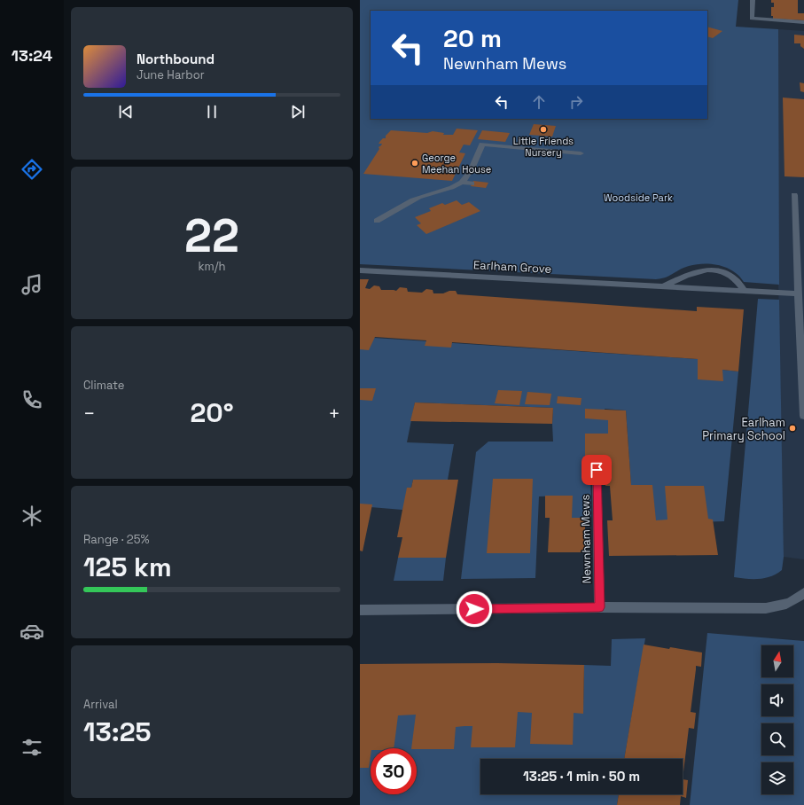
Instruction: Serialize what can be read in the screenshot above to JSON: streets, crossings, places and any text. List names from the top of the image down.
{
  "streets": {
    "street": ["Earlham Grove", "Newnham Mews"]
  },
  "parks": ["Woodside Park"],
  "places": ["Little Friends Nursery", "George Meehan House", "Earlham Primary School"],
  "north": "top",
  "page": {
    "tabs": "13:24",
    "turn": ["20 m", "Newnham Mews"],
    "song": ["Northbound", "June Harbor"],
    "tile": [
      ["22", "km/h"],
      "Climate",
      ["Range · 25%", "125 km"],
      ["Arrival", "13:25"]
    ],
    "heat": ["−", "20°", "+"],
    "limit": "30",
    "trip": "13:25 · 1 min · 50 m"
  }
}
